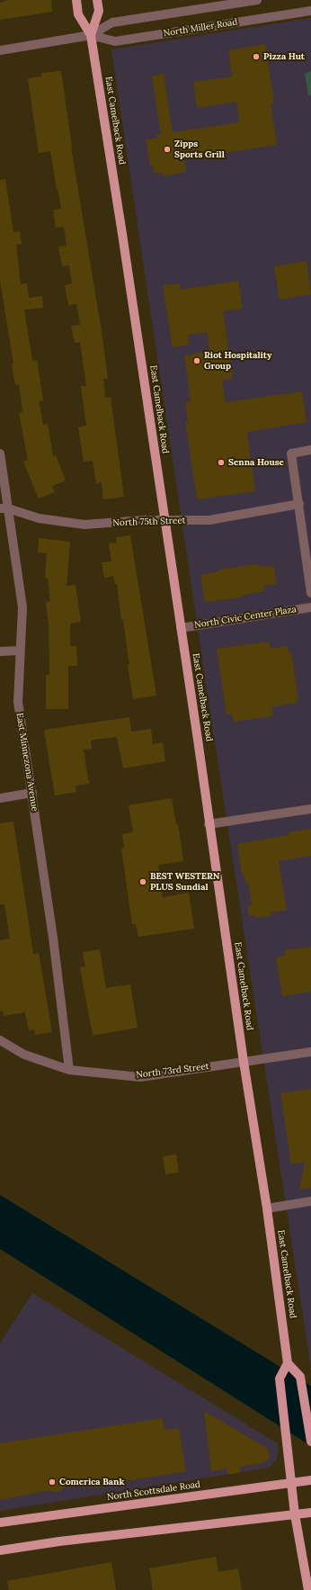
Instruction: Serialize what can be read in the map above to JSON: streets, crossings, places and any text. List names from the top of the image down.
{
  "streets": {
    "main road": ["East Camelback Road", "North Scottsdale Road"],
    "street": [
      "North Miller Road",
      "North 75th Street",
      "North Civic Center Plaza",
      "East Minnezona Avenue",
      "North 73rd Street"
    ]
  },
  "crossings": [
    ["North Miller Road", "East Camelback Road"],
    ["East Camelback Road", "North 75th Street"],
    ["East Camelback Road", "North Civic Center Plaza"],
    ["East Camelback Road", "North 73rd Street"],
    ["North 75th Street", "East Minnezona Avenue"],
    ["East Minnezona Avenue", "North 73rd Street"]
  ],
  "places": [
    "Pizza Hut",
    "Zipps Sports Grill",
    "Riot Hospitality Group",
    "Senna House",
    "BEST WESTERN PLUS Sundial",
    "Comerica Bank"
  ]
}
